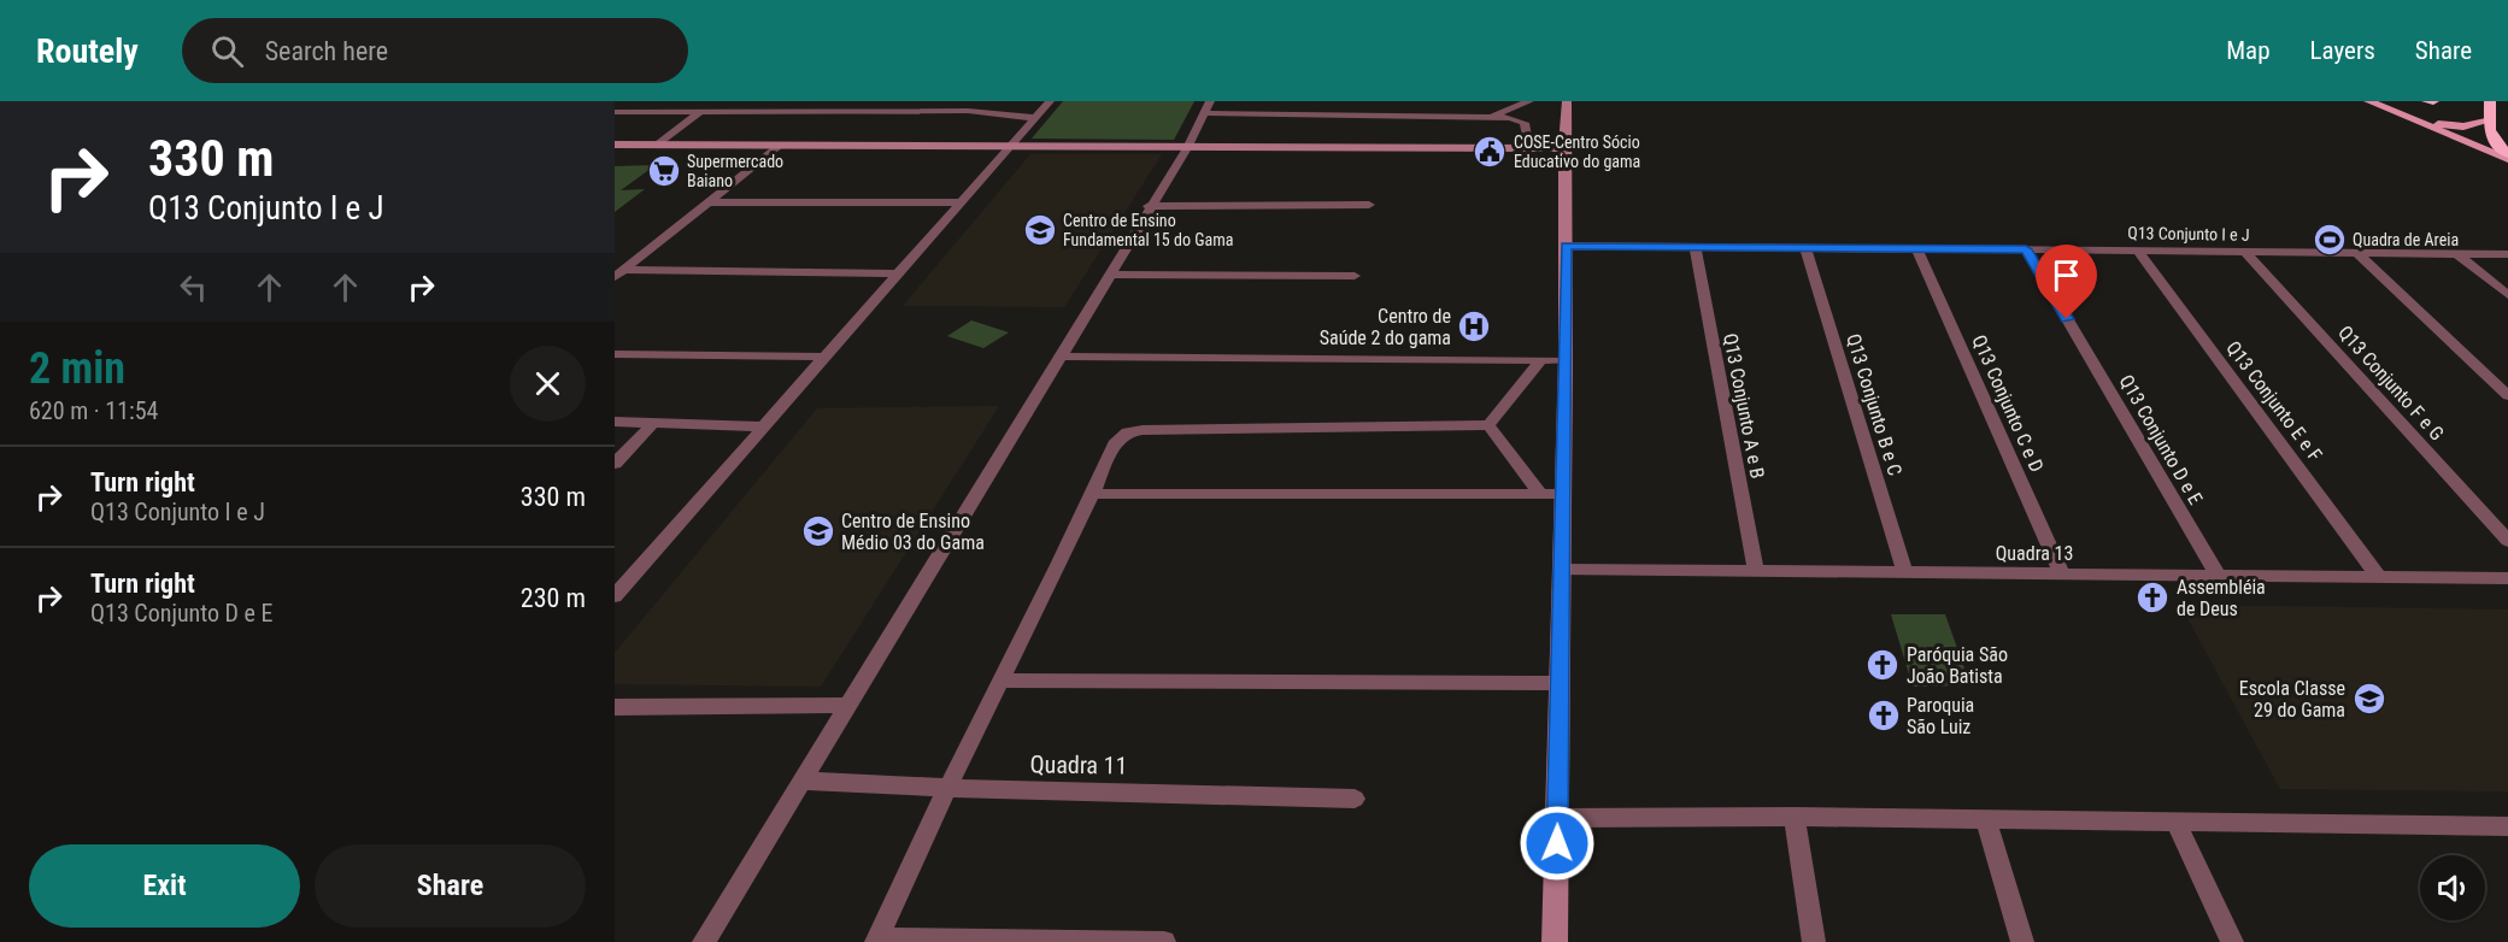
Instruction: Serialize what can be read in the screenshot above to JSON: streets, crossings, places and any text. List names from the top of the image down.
{
  "streets": {
    "street": [
      "Q13 Conjunto I e J",
      "Q13 Conjunto F e G",
      "Q13 Conjunto E e F",
      "Q13 Conjunto C e D",
      "Q13 Conjunto B e C",
      "Q13 Conjunto A e B",
      "Q13 Conjunto D e E",
      "Quadra 13",
      "Quadra 11"
    ]
  },
  "crossings": [
    ["Q13 Conjunto I e J", "Q13 Conjunto F e G"],
    ["Q13 Conjunto I e J", "Q13 Conjunto E e F"],
    ["Q13 Conjunto I e J", "Q13 Conjunto C e D"],
    ["Q13 Conjunto I e J", "Q13 Conjunto B e C"],
    ["Q13 Conjunto I e J", "Q13 Conjunto A e B"],
    ["Q13 Conjunto I e J", "Q13 Conjunto D e E"],
    ["Q13 Conjunto E e F", "Quadra 13"],
    ["Q13 Conjunto C e D", "Quadra 13"],
    ["Q13 Conjunto B e C", "Quadra 13"],
    ["Q13 Conjunto A e B", "Quadra 13"],
    ["Q13 Conjunto D e E", "Quadra 13"]
  ],
  "places": {
    "public building": ["COSE-Centro Sócio Educativo do gama"],
    "supermarket": ["Supermercado Baiano"],
    "school or university": ["Centro de Ensino Fundamental 15 do Gama", "Centro de Ensino Médio 03 do Gama", "Escola Classe 29 do Gama"],
    "sports": ["Quadra de Areia"],
    "hospital": ["Centro de Saúde 2 do gama"],
    "church": ["Assembléia de Deus", "Paróquia São João Batista", "Paroquia São Luiz"]
  },
  "page": {
    "header": "Routely",
    "search": "Search here",
    "nav": ["Map", "Layers", "Share"],
    "turn": ["330 m", "Q13 Conjunto I e J"],
    "heading": ["2 min", "620 m · 11:54"],
    "list": [
      {
        "name": "Turn right",
        "note": "Q13 Conjunto I e J",
        "value": "330 m"
      },
      {
        "name": "Turn right",
        "note": "Q13 Conjunto D e E",
        "value": "230 m"
      }
    ],
    "buttons": ["Exit", "Share"]
  }
}
